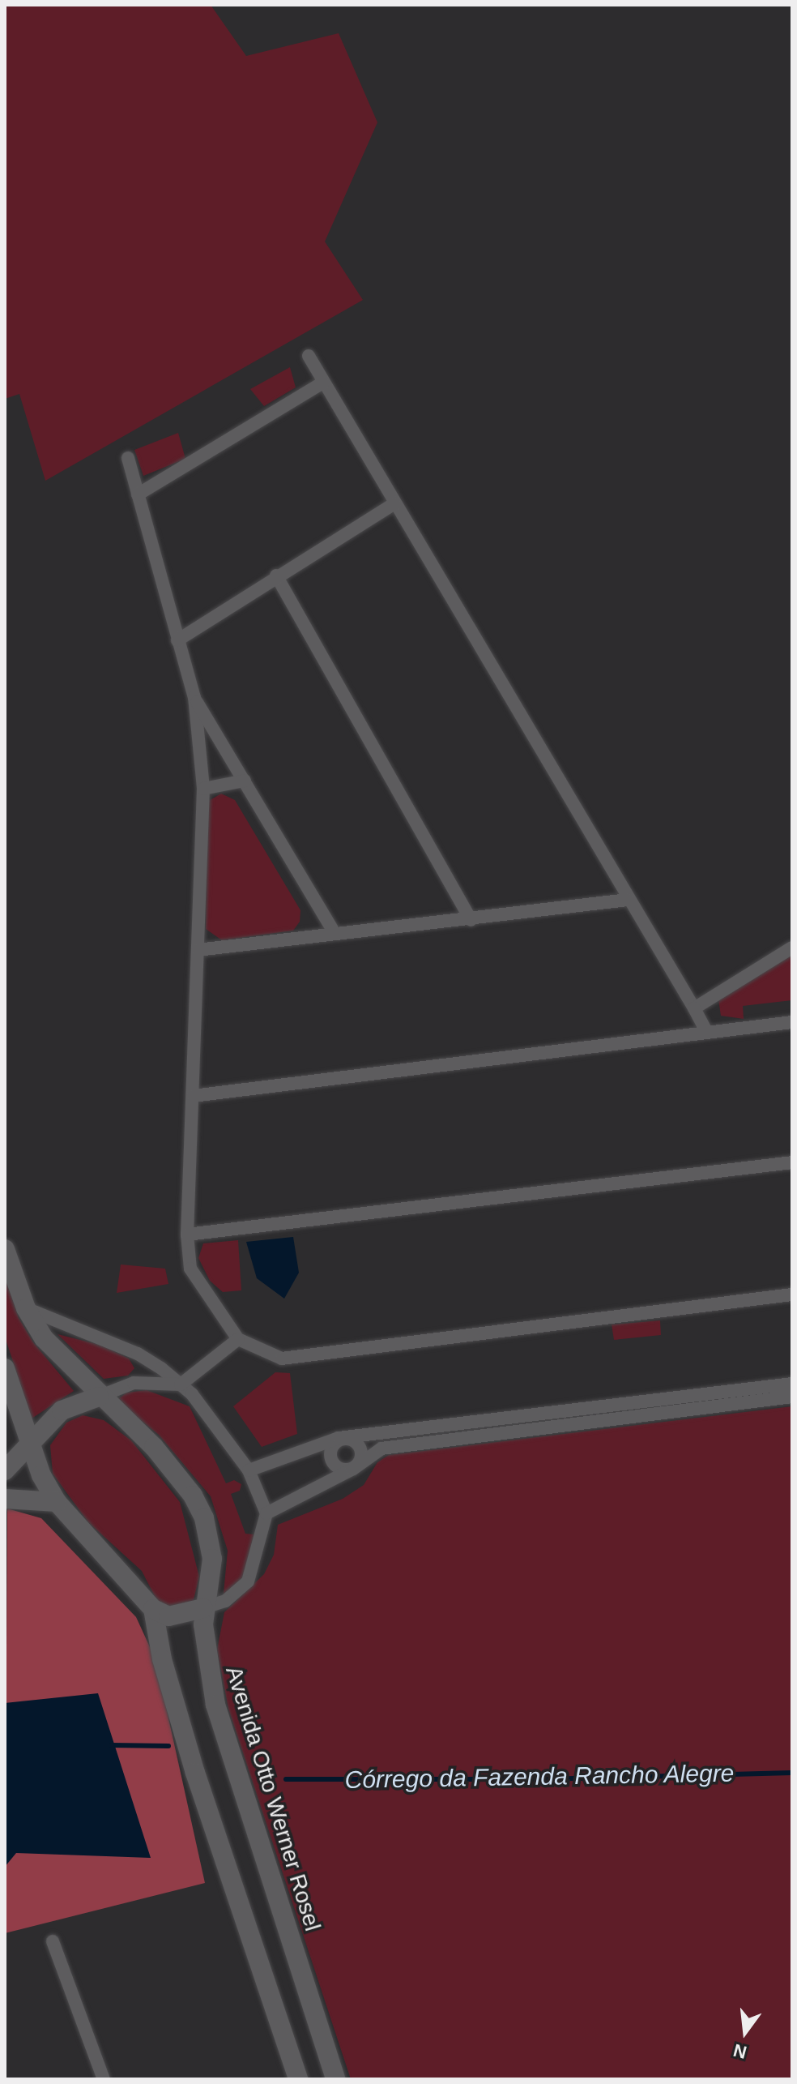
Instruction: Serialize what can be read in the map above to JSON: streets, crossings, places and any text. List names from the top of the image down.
{
  "streets": {
    "street": ["Avenida Otto Werner Rosel"]
  },
  "water": ["Córrego da Fazenda Rancho Alegre"],
  "north": "bottom"
}
